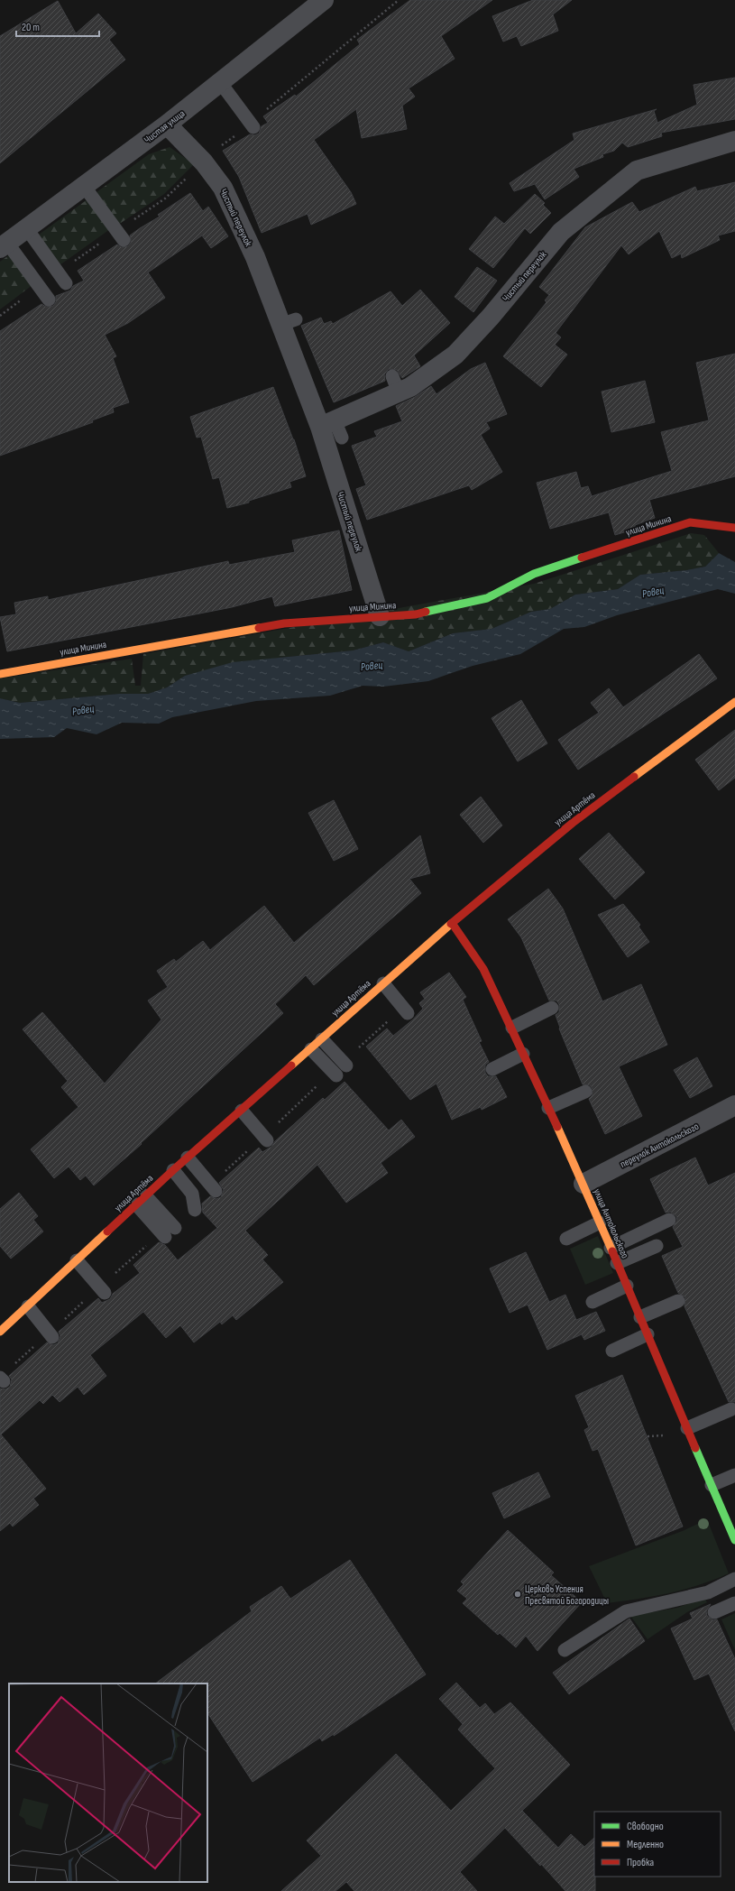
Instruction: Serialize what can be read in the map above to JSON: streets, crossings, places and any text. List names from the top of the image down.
{
  "streets": {
    "street": [
      "Чистая улица",
      "Чистый переулок",
      "улица Минина",
      "улица Артёма",
      "переулок Антокольского",
      "улица Антокольского"
    ]
  },
  "crossings": [
    ["Чистая улица", "Чистый переулок"],
    ["Чистый переулок", "улица Минина"],
    ["улица Артёма", "улица Антокольского"],
    ["переулок Антокольского", "улица Антокольского"]
  ],
  "water": ["Ровец"],
  "places": ["Церковь Успения Пресвятой Богородицы"],
  "legend": ["Свободно", "Медленно", "Пробка"],
  "scale_bar": "20 m"
}
